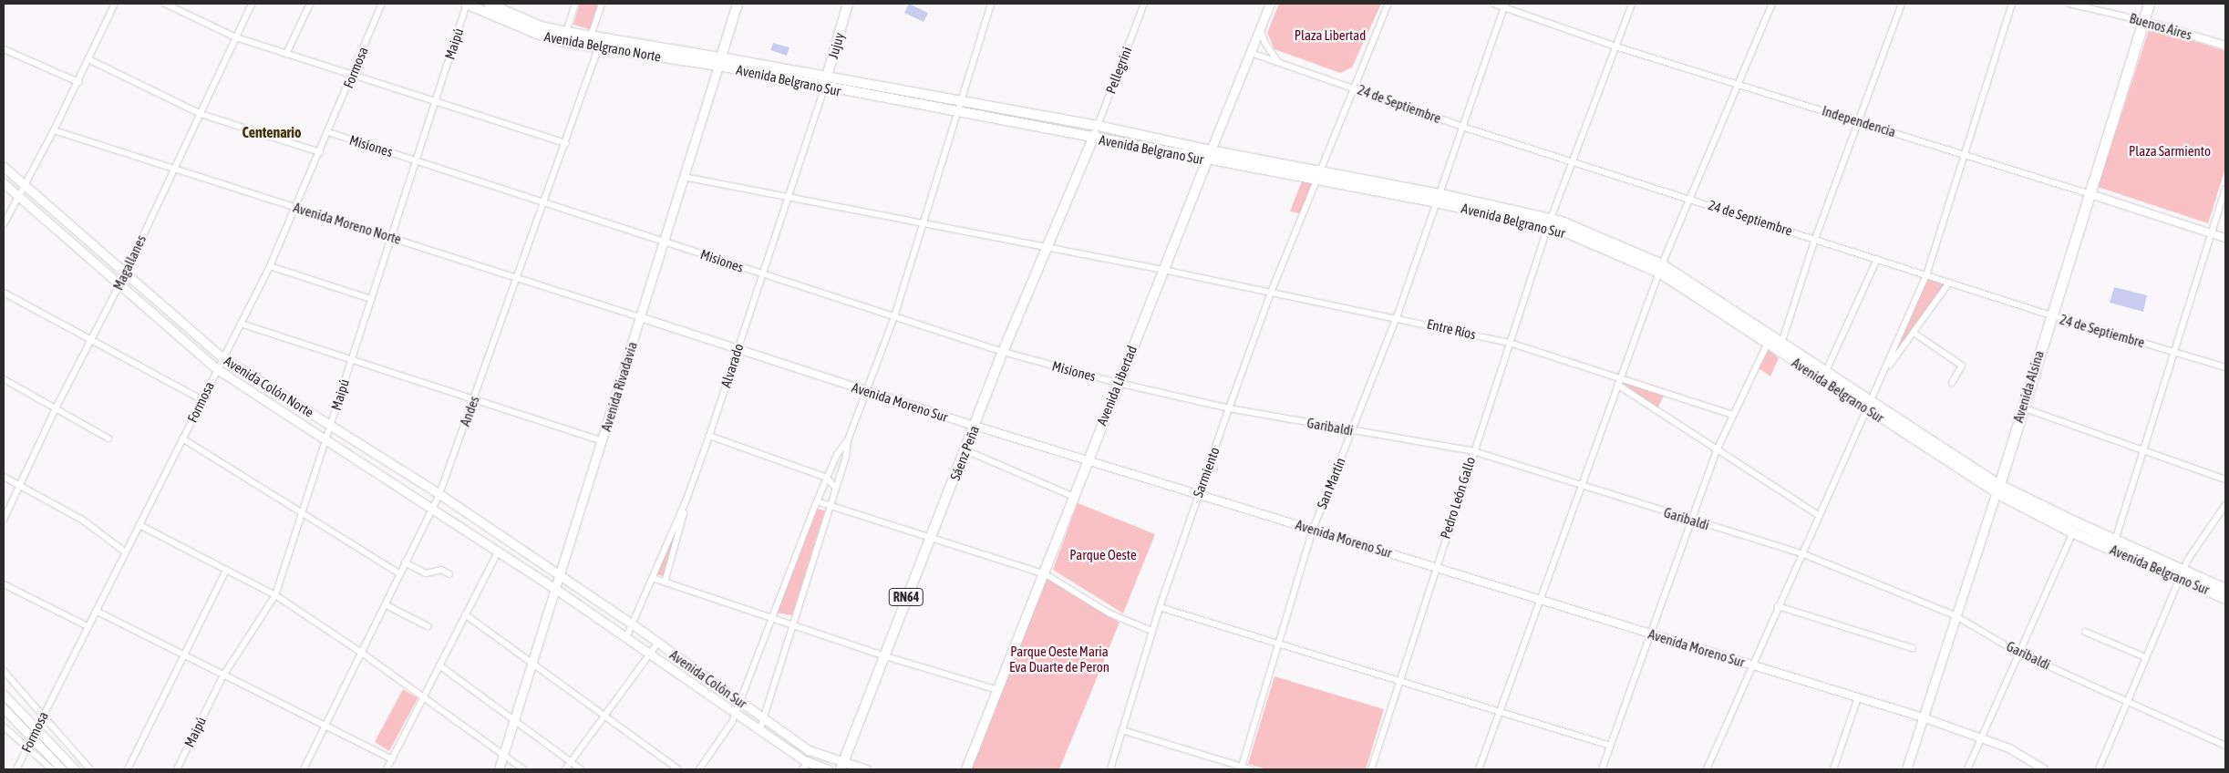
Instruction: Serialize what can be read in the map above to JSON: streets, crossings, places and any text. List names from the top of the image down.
{
  "streets": {
    "highway": ["Avenida Belgrano Sur", "Avenida Alsina"],
    "main road": [
      "Jujuy",
      "Avenida Belgrano Norte",
      "Pellegrini",
      "Avenida Libertad",
      "Avenida Colón Norte",
      "Avenida Rivadavia",
      "Sáenz Peña",
      "RN64",
      "Avenida Colón Sur"
    ],
    "street": [
      "Buenos Aires",
      "Maipú",
      "Formosa",
      "24 de Septiembre",
      "Independencia",
      "Misiones",
      "Avenida Moreno Norte",
      "Magallanes",
      "Entre Ríos",
      "Alvarado",
      "Avenida Moreno Sur",
      "Andes",
      "Garibaldi",
      "Sarmiento",
      "San Martín",
      "Pedro León Gallo"
    ]
  },
  "crossings": [
    ["Buenos Aires", "Avenida Alsina"],
    ["Maipú", "Avenida Belgrano Norte"],
    ["Maipú", "Misiones"],
    ["Maipú", "Avenida Moreno Norte"],
    ["Maipú", "Avenida Colón Norte"],
    ["Jujuy", "Avenida Belgrano Sur"],
    ["Jujuy", "Alvarado"],
    ["Avenida Belgrano Norte", "Avenida Belgrano Sur"],
    ["Avenida Belgrano Norte", "Avenida Rivadavia"],
    ["Avenida Belgrano Norte", "Andes"],
    ["Formosa", "Misiones"],
    ["Formosa", "Avenida Moreno Norte"],
    ["Formosa", "Avenida Colón Norte"],
    ["Pellegrini", "Avenida Belgrano Sur"],
    ["Pellegrini", "Sáenz Peña"],
    ["Avenida Belgrano Sur", "Alvarado"],
    ["Avenida Belgrano Sur", "Avenida Libertad"],
    ["Avenida Belgrano Sur", "Avenida Rivadavia"],
    ["Avenida Belgrano Sur", "Avenida Alsina"],
    ["Avenida Belgrano Sur", "Sáenz Peña"],
    ["Avenida Belgrano Sur", "Sarmiento"],
    ["Avenida Belgrano Sur", "San Martín"],
    ["Avenida Belgrano Sur", "Pedro León Gallo"],
    ["24 de Septiembre", "Avenida Libertad"],
    ["24 de Septiembre", "Avenida Alsina"],
    ["24 de Septiembre", "Sarmiento"],
    ["24 de Septiembre", "San Martín"],
    ["24 de Septiembre", "Pedro León Gallo"],
    ["Independencia", "Avenida Alsina"],
    ["Independencia", "San Martín"],
    ["Independencia", "Pedro León Gallo"],
    ["Misiones", "Alvarado"],
    ["Misiones", "Avenida Libertad"],
    ["Misiones", "Avenida Rivadavia"],
    ["Misiones", "Andes"],
    ["Misiones", "Garibaldi"],
    ["Misiones", "Sáenz Peña"],
    ["Avenida Moreno Norte", "Magallanes"],
    ["Avenida Moreno Norte", "Avenida Rivadavia"],
    ["Avenida Moreno Norte", "Avenida Moreno Sur"],
    ["Avenida Moreno Norte", "Andes"],
    ["Magallanes", "Avenida Colón Norte"],
    ["Entre Ríos", "Alvarado"],
    ["Entre Ríos", "Avenida Libertad"],
    ["Entre Ríos", "Avenida Rivadavia"],
    ["Entre Ríos", "Sáenz Peña"],
    ["Entre Ríos", "Sarmiento"],
    ["Entre Ríos", "San Martín"],
    ["Entre Ríos", "Pedro León Gallo"],
    ["Alvarado", "Avenida Moreno Sur"],
    ["Alvarado", "Avenida Colón Sur"],
    ["Avenida Libertad", "Avenida Moreno Sur"],
    ["Avenida Libertad", "Garibaldi"],
    ["Avenida Colón Norte", "Avenida Rivadavia"],
    ["Avenida Colón Norte", "Andes"],
    ["Avenida Colón Norte", "Avenida Colón Sur"],
    ["Avenida Rivadavia", "Avenida Moreno Sur"],
    ["Avenida Rivadavia", "Avenida Colón Sur"],
    ["Avenida Alsina", "Avenida Moreno Sur"],
    ["Avenida Alsina", "Garibaldi"],
    ["Avenida Moreno Sur", "Sáenz Peña"],
    ["Avenida Moreno Sur", "Sarmiento"],
    ["Avenida Moreno Sur", "San Martín"],
    ["Avenida Moreno Sur", "Pedro León Gallo"],
    ["Garibaldi", "Sarmiento"],
    ["Garibaldi", "San Martín"],
    ["Garibaldi", "Pedro León Gallo"],
    ["Sáenz Peña", "Avenida Colón Sur"]
  ],
  "districts": ["Centenario"],
  "parks": [
    "Plaza Libertad",
    "Plaza Sarmiento",
    "Parque Oeste",
    "Parque Oeste Maria Eva Duarte de Peron"
  ]
}
